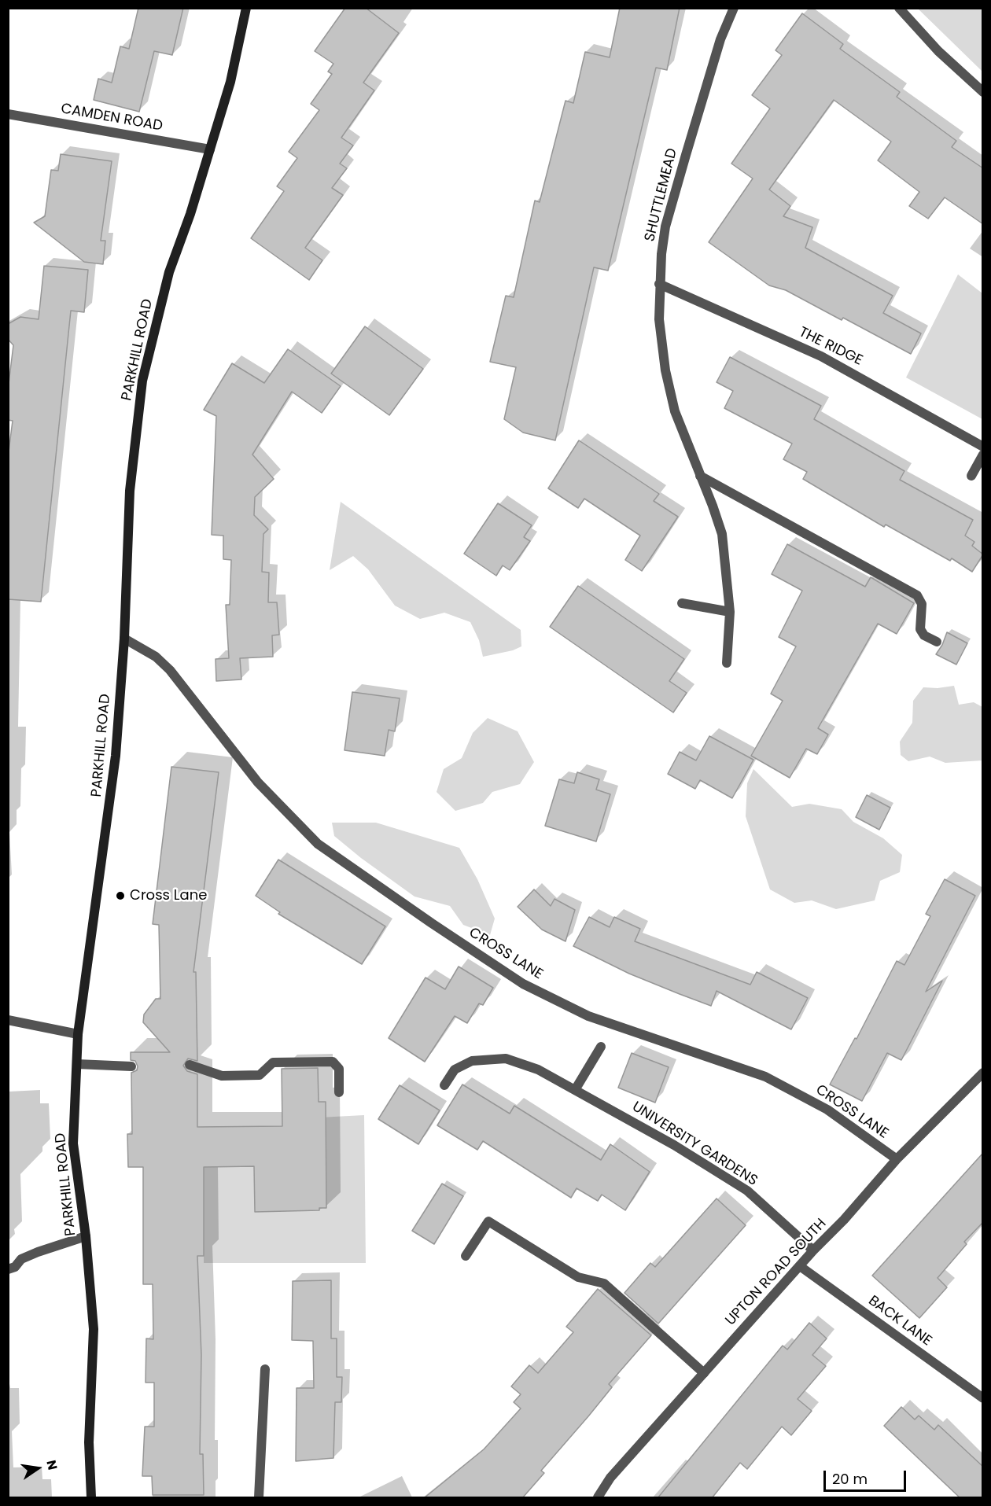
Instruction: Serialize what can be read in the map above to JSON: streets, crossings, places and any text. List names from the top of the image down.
{
  "streets": {
    "main road": ["PARKHILL ROAD"],
    "street": [
      "CAMDEN ROAD",
      "SHUTTLEMEAD",
      "THE RIDGE",
      "CROSS LANE",
      "UNIVERSITY GARDENS",
      "UPTON ROAD SOUTH",
      "BACK LANE"
    ]
  },
  "crossings": [
    ["CAMDEN ROAD", "PARKHILL ROAD"],
    ["SHUTTLEMEAD", "THE RIDGE"],
    ["PARKHILL ROAD", "CROSS LANE"],
    ["CROSS LANE", "UPTON ROAD SOUTH"],
    ["UNIVERSITY GARDENS", "UPTON ROAD SOUTH"],
    ["UPTON ROAD SOUTH", "BACK LANE"]
  ],
  "places": ["Cross Lane"],
  "scale_bar": "20 m",
  "north": "right"
}
